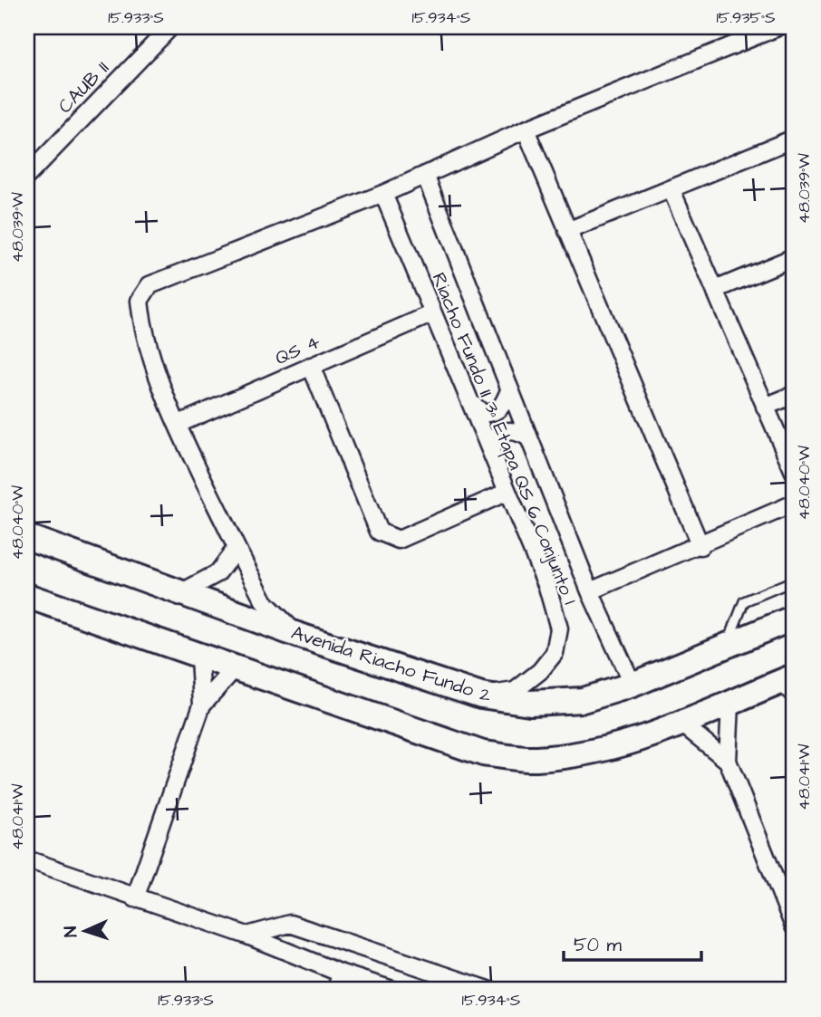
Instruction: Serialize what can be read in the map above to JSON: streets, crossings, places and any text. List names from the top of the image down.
{
  "streets": {
    "main road": ["Avenida Riacho Fundo 2"],
    "street": ["CAUB II", "QS 4", "Riacho Fundo II 3ª Etapa QS 6 Conjunto 1"]
  },
  "crossings": [
    ["QS 4", "Riacho Fundo II 3ª Etapa QS 6 Conjunto 1"],
    ["Riacho Fundo II 3ª Etapa QS 6 Conjunto 1", "Avenida Riacho Fundo 2"]
  ],
  "scale_bar": "50 m",
  "north": "left",
  "coordinates": [
    "15.933°S",
    "15.934°S",
    "15.935°S",
    "48.039°W",
    "48.040°W",
    "48.041°W"
  ]
}
